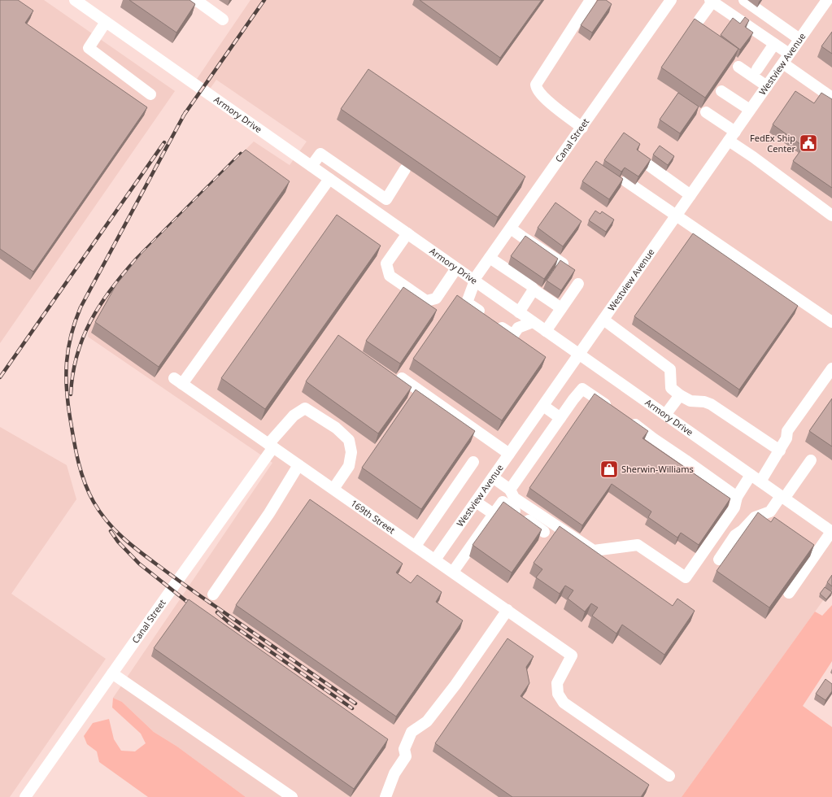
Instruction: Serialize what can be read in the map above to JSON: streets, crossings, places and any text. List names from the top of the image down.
{
  "streets": {
    "street": [
      "Westview Avenue",
      "Armory Drive",
      "Canal Street",
      "169th Street"
    ]
  },
  "crossings": [
    ["Westview Avenue", "Armory Drive"],
    ["Westview Avenue", "169th Street"],
    ["Armory Drive", "Canal Street"],
    ["Armory Drive", "169th Street"],
    ["Canal Street", "169th Street"]
  ],
  "places": {
    "public building": ["FedEx Ship Center"],
    "shop": ["Sherwin-Williams"]
  }
}
